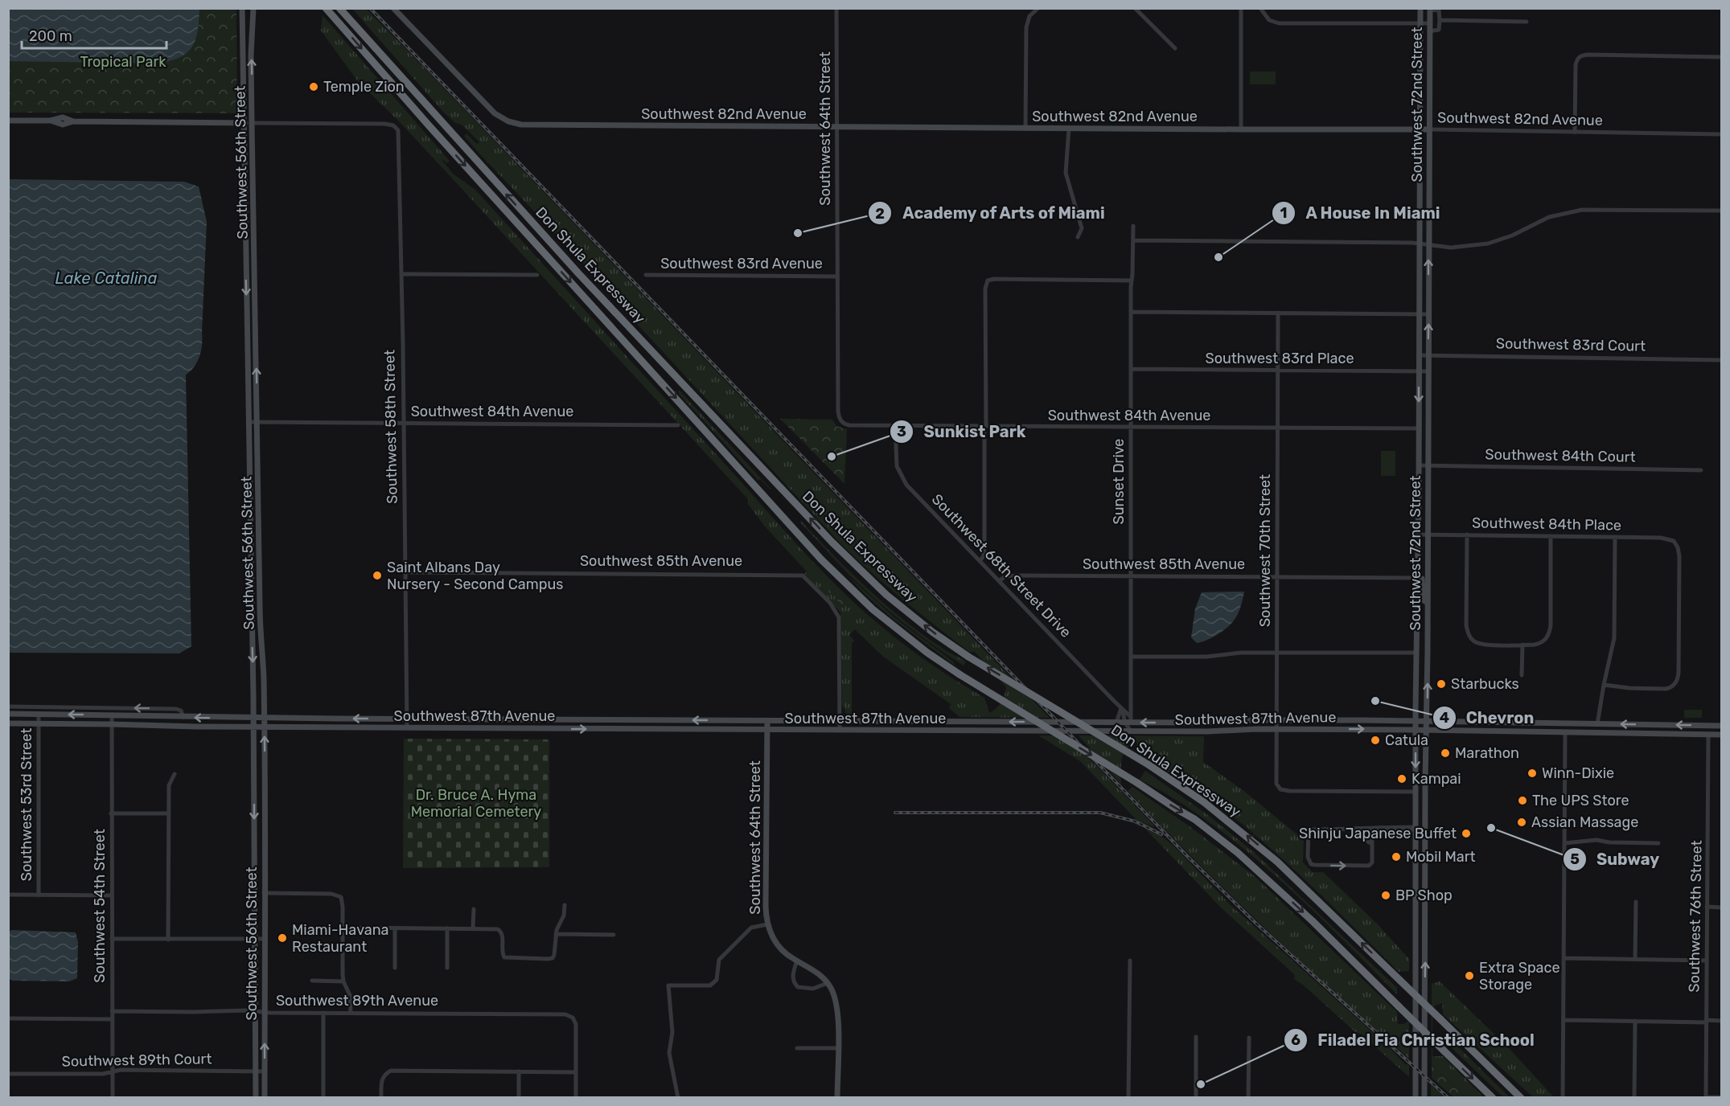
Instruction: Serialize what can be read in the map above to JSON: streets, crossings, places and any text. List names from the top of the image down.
{
  "streets": {
    "highway": ["Don Shula Expressway"],
    "main road": [
      "Southwest 72nd Street",
      "Southwest 82nd Avenue",
      "Southwest 64th Street",
      "Southwest 56th Street",
      "Southwest 87th Avenue"
    ],
    "street": [
      "Southwest 83rd Avenue",
      "Southwest 83rd Court",
      "Southwest 83rd Place",
      "Southwest 84th Avenue",
      "Southwest 58th Street",
      "Southwest 84th Court",
      "Sunset Drive",
      "Southwest 84th Place",
      "Southwest 70th Street",
      "Southwest 85th Avenue",
      "Southwest 68th Street Drive",
      "Southwest 53rd Street",
      "Southwest 54th Street",
      "Southwest 76th Street",
      "Southwest 89th Avenue",
      "Southwest 89th Court"
    ]
  },
  "crossings": [
    ["Southwest 72nd Street", "Southwest 82nd Avenue"],
    ["Southwest 72nd Street", "Southwest 83rd Court"],
    ["Southwest 72nd Street", "Southwest 83rd Place"],
    ["Southwest 72nd Street", "Southwest 84th Avenue"],
    ["Southwest 72nd Street", "Southwest 84th Court"],
    ["Southwest 72nd Street", "Southwest 84th Place"],
    ["Southwest 72nd Street", "Southwest 70th Street"],
    ["Southwest 72nd Street", "Southwest 85th Avenue"],
    ["Southwest 72nd Street", "Southwest 87th Avenue"],
    ["Southwest 82nd Avenue", "Southwest 64th Street"],
    ["Southwest 64th Street", "Southwest 83rd Avenue"],
    ["Southwest 64th Street", "Southwest 84th Avenue"],
    ["Southwest 64th Street", "Southwest 87th Avenue"],
    ["Southwest 56th Street", "Southwest 84th Avenue"],
    ["Southwest 56th Street", "Southwest 58th Street"],
    ["Southwest 56th Street", "Southwest 87th Avenue"],
    ["Southwest 56th Street", "Southwest 89th Avenue"],
    ["Southwest 56th Street", "Southwest 89th Court"],
    ["Southwest 83rd Place", "Sunset Drive"],
    ["Southwest 83rd Place", "Southwest 70th Street"],
    ["Southwest 84th Avenue", "Southwest 58th Street"],
    ["Southwest 84th Avenue", "Sunset Drive"],
    ["Southwest 84th Avenue", "Southwest 70th Street"],
    ["Southwest 84th Avenue", "Southwest 68th Street Drive"],
    ["Southwest 58th Street", "Southwest 85th Avenue"],
    ["Southwest 58th Street", "Southwest 87th Avenue"],
    ["Sunset Drive", "Southwest 85th Avenue"],
    ["Sunset Drive", "Southwest 68th Street Drive"],
    ["Sunset Drive", "Southwest 87th Avenue"],
    ["Southwest 70th Street", "Southwest 85th Avenue"],
    ["Southwest 70th Street", "Southwest 87th Avenue"],
    ["Southwest 85th Avenue", "Southwest 68th Street Drive"],
    ["Southwest 85th Avenue", "Southwest 87th Avenue"],
    ["Southwest 68th Street Drive", "Southwest 87th Avenue"],
    ["Southwest 87th Avenue", "Southwest 53rd Street"],
    ["Southwest 87th Avenue", "Southwest 54th Street"],
    ["Southwest 87th Avenue", "Southwest 76th Street"],
    ["Southwest 54th Street", "Southwest 89th Avenue"],
    ["Southwest 54th Street", "Southwest 89th Court"]
  ],
  "water": ["Lake Catalina"],
  "parks": ["Tropical Park", "Dr. Bruce A. Hyma Memorial Cemetery"],
  "places": [
    "Temple Zion",
    "Academy of Arts of Miami",
    "A House In Miami",
    "Sunkist Park",
    "Saint Albans Day Nursery - Second Campus",
    "Starbucks",
    "Chevron",
    "Catula",
    "Marathon",
    "Winn-Dixie",
    "Kampai",
    "The UPS Store",
    "Assian Massage",
    "Subway",
    "Shinju Japanese Buffet",
    "Mobil Mart",
    "BP Shop",
    "Miami-Havana Restaurant",
    "Extra Space Storage",
    "Filadel Fia Christian School"
  ],
  "scale_bar": "200 m"
}
